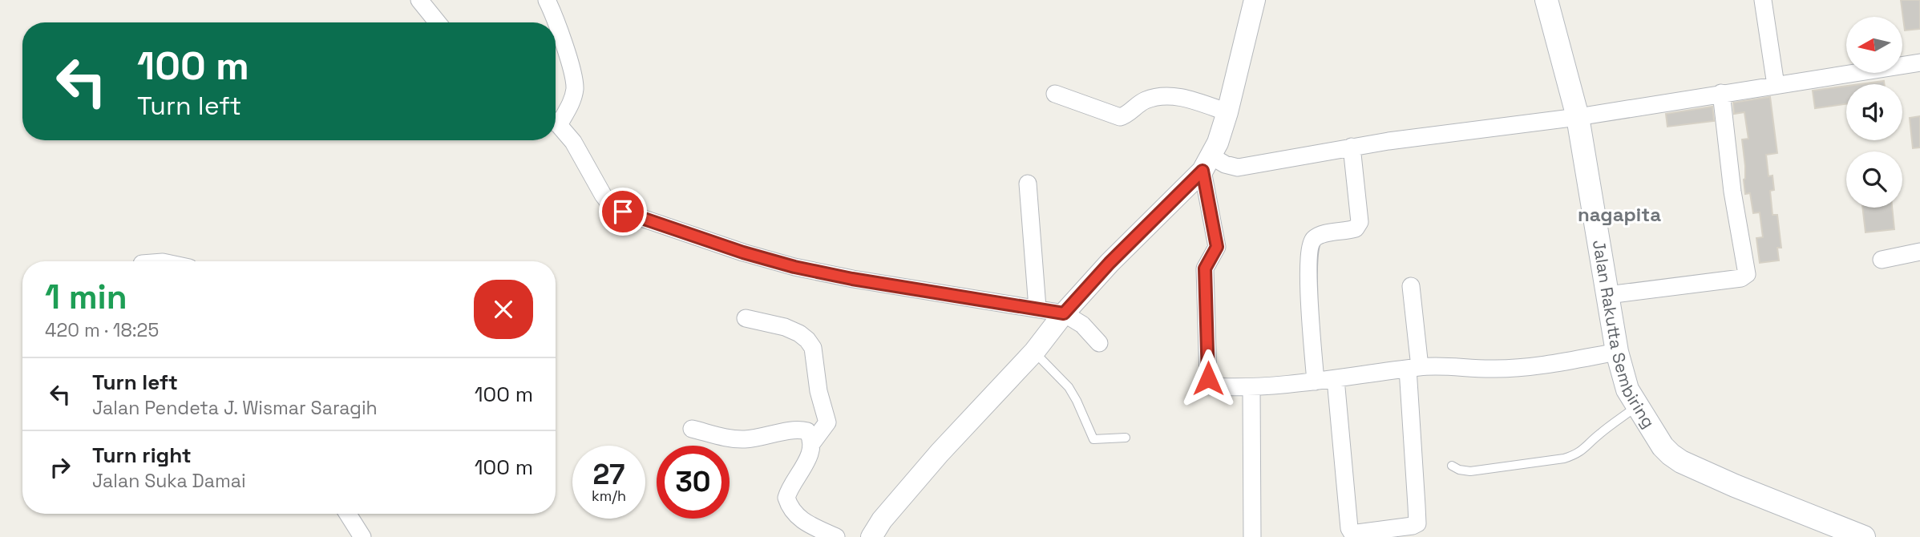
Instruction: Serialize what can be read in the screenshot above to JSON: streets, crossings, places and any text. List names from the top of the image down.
{
  "streets": {
    "main road": ["Jalan Rakutta Sembiring"]
  },
  "districts": ["nagapita"],
  "north": "left",
  "page": {
    "turn": ["100 m", "Turn left"],
    "heading": ["1 min", "420 m · 18:25"],
    "list": [
      {
        "name": "Turn left",
        "note": "Jalan Pendeta J. Wismar Saragih",
        "value": "100 m"
      },
      {
        "name": "Turn right",
        "note": "Jalan Suka Damai",
        "value": "100 m"
      }
    ],
    "speed": "27 km/h",
    "limit": "30"
  }
}
